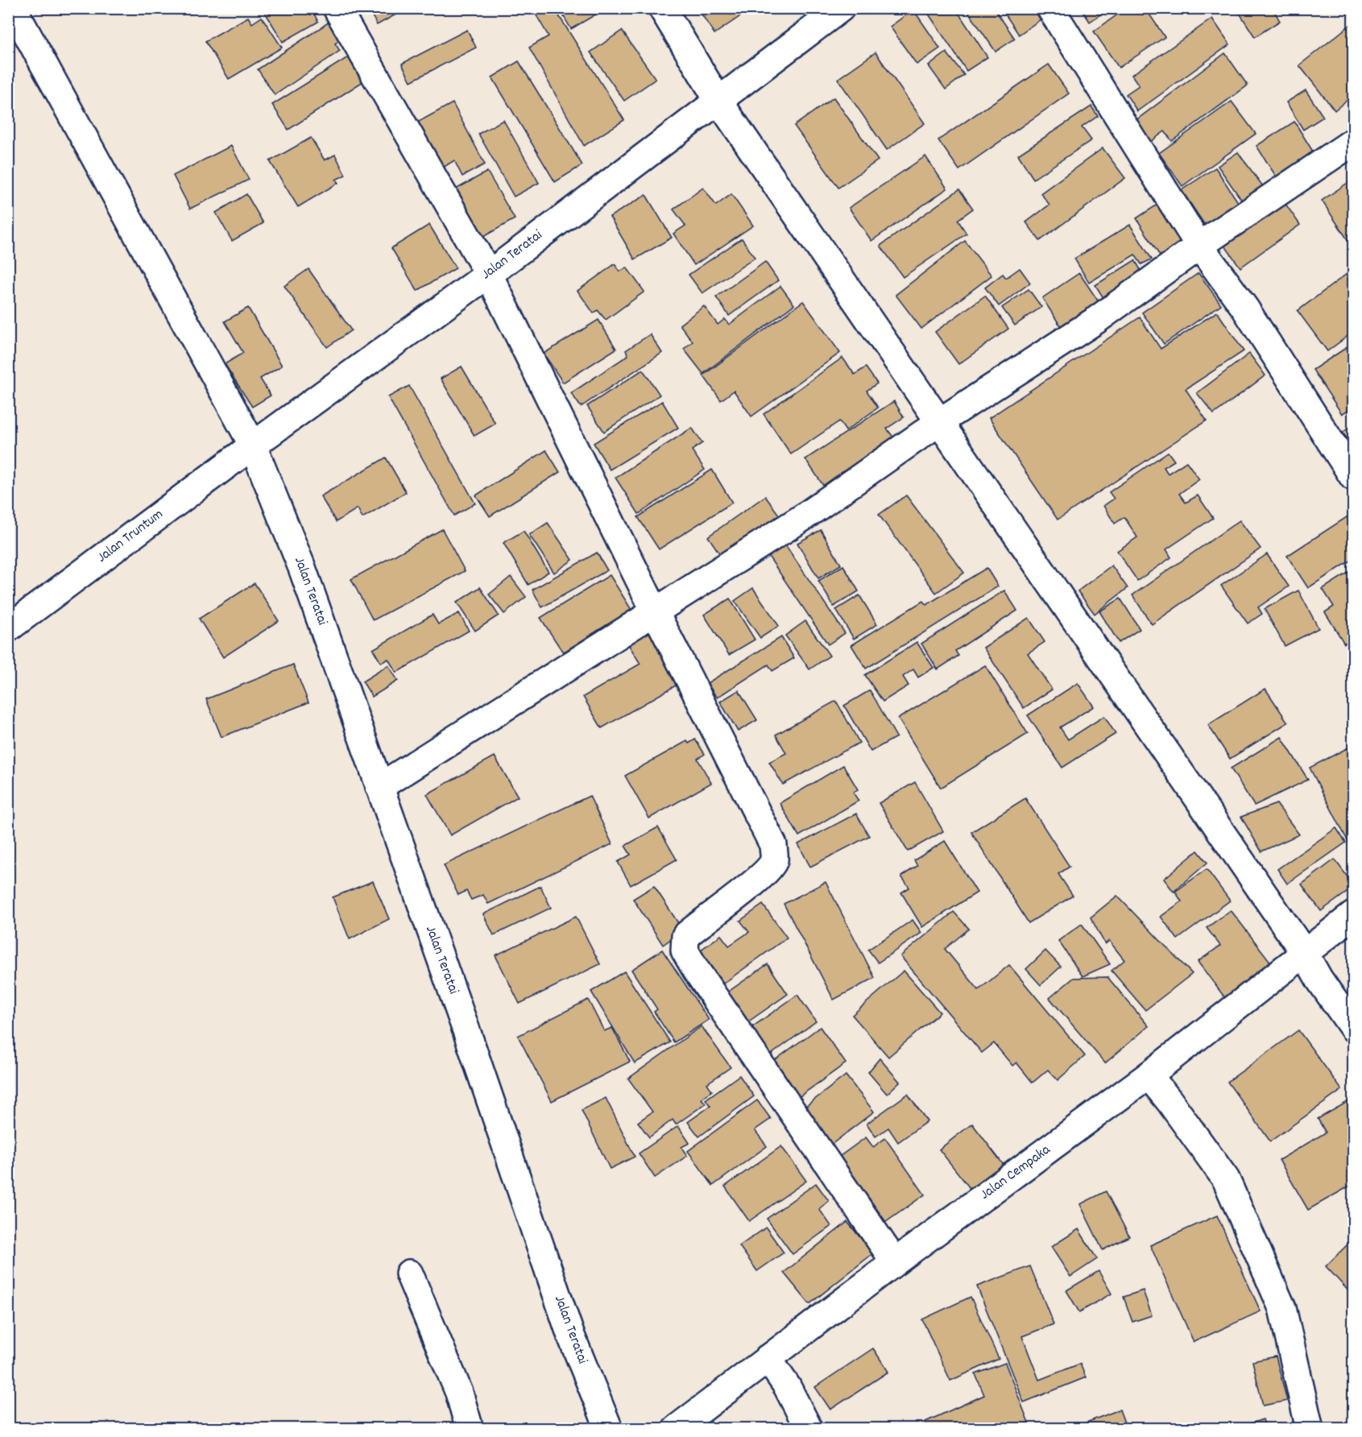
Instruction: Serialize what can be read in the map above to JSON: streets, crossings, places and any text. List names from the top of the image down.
{
  "streets": {
    "street": ["Jalan Teratai", "Jalan Truntum", "Jalan Cempaka"]
  },
  "crossings": [
    ["Jalan Teratai", "Jalan Truntum"]
  ]
}
